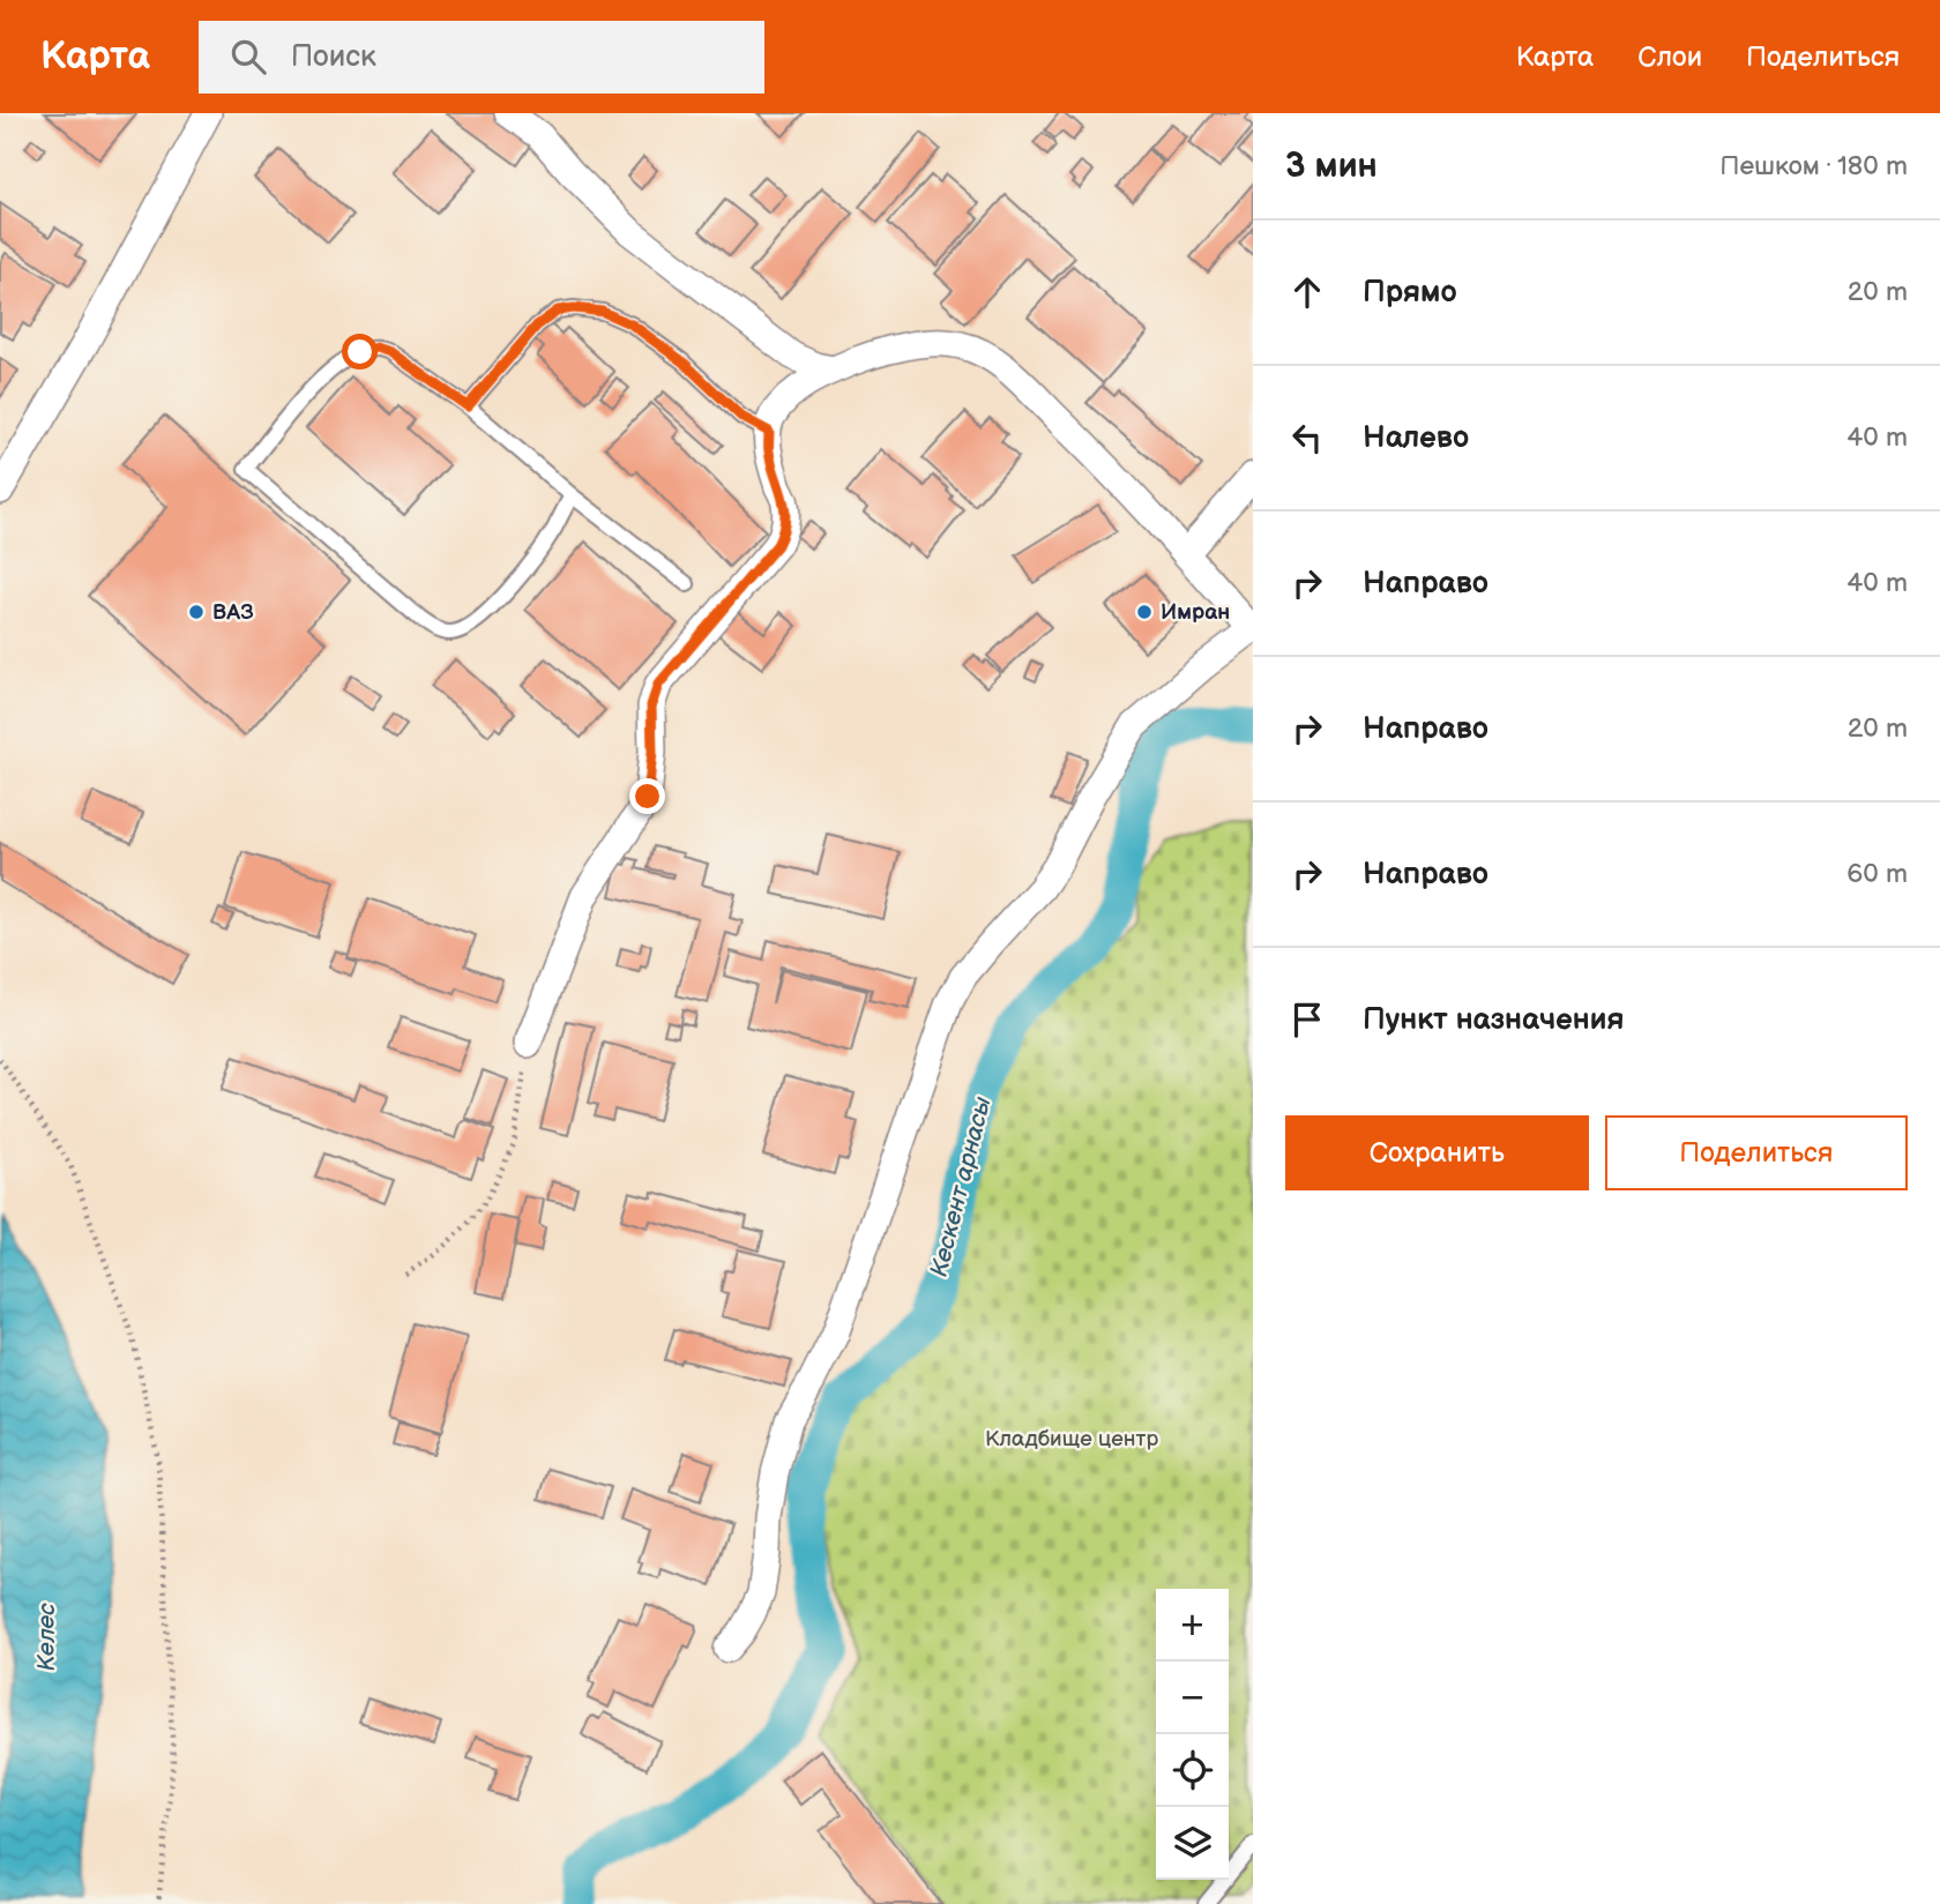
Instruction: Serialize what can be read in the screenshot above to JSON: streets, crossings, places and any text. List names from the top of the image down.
{
  "water": ["Кескент арнасы", "Келес"],
  "parks": ["Кладбище центр"],
  "places": ["ВАЗ", "Имран"],
  "page": {
    "header": "Карта",
    "search": "Поиск",
    "nav": ["Карта", "Слои", "Поделиться"],
    "heading": ["3 мин", "Пешком · 180 m"],
    "list": [
      ["Прямо", "20 m"],
      ["Налево", "40 m"],
      ["Направо", "40 m"],
      ["Направо", "20 m"],
      ["Направо", "60 m"],
      "Пункт назначения"
    ],
    "buttons": ["Сохранить", "Поделиться"],
    "map_buttons": ["+", "−"]
  }
}
